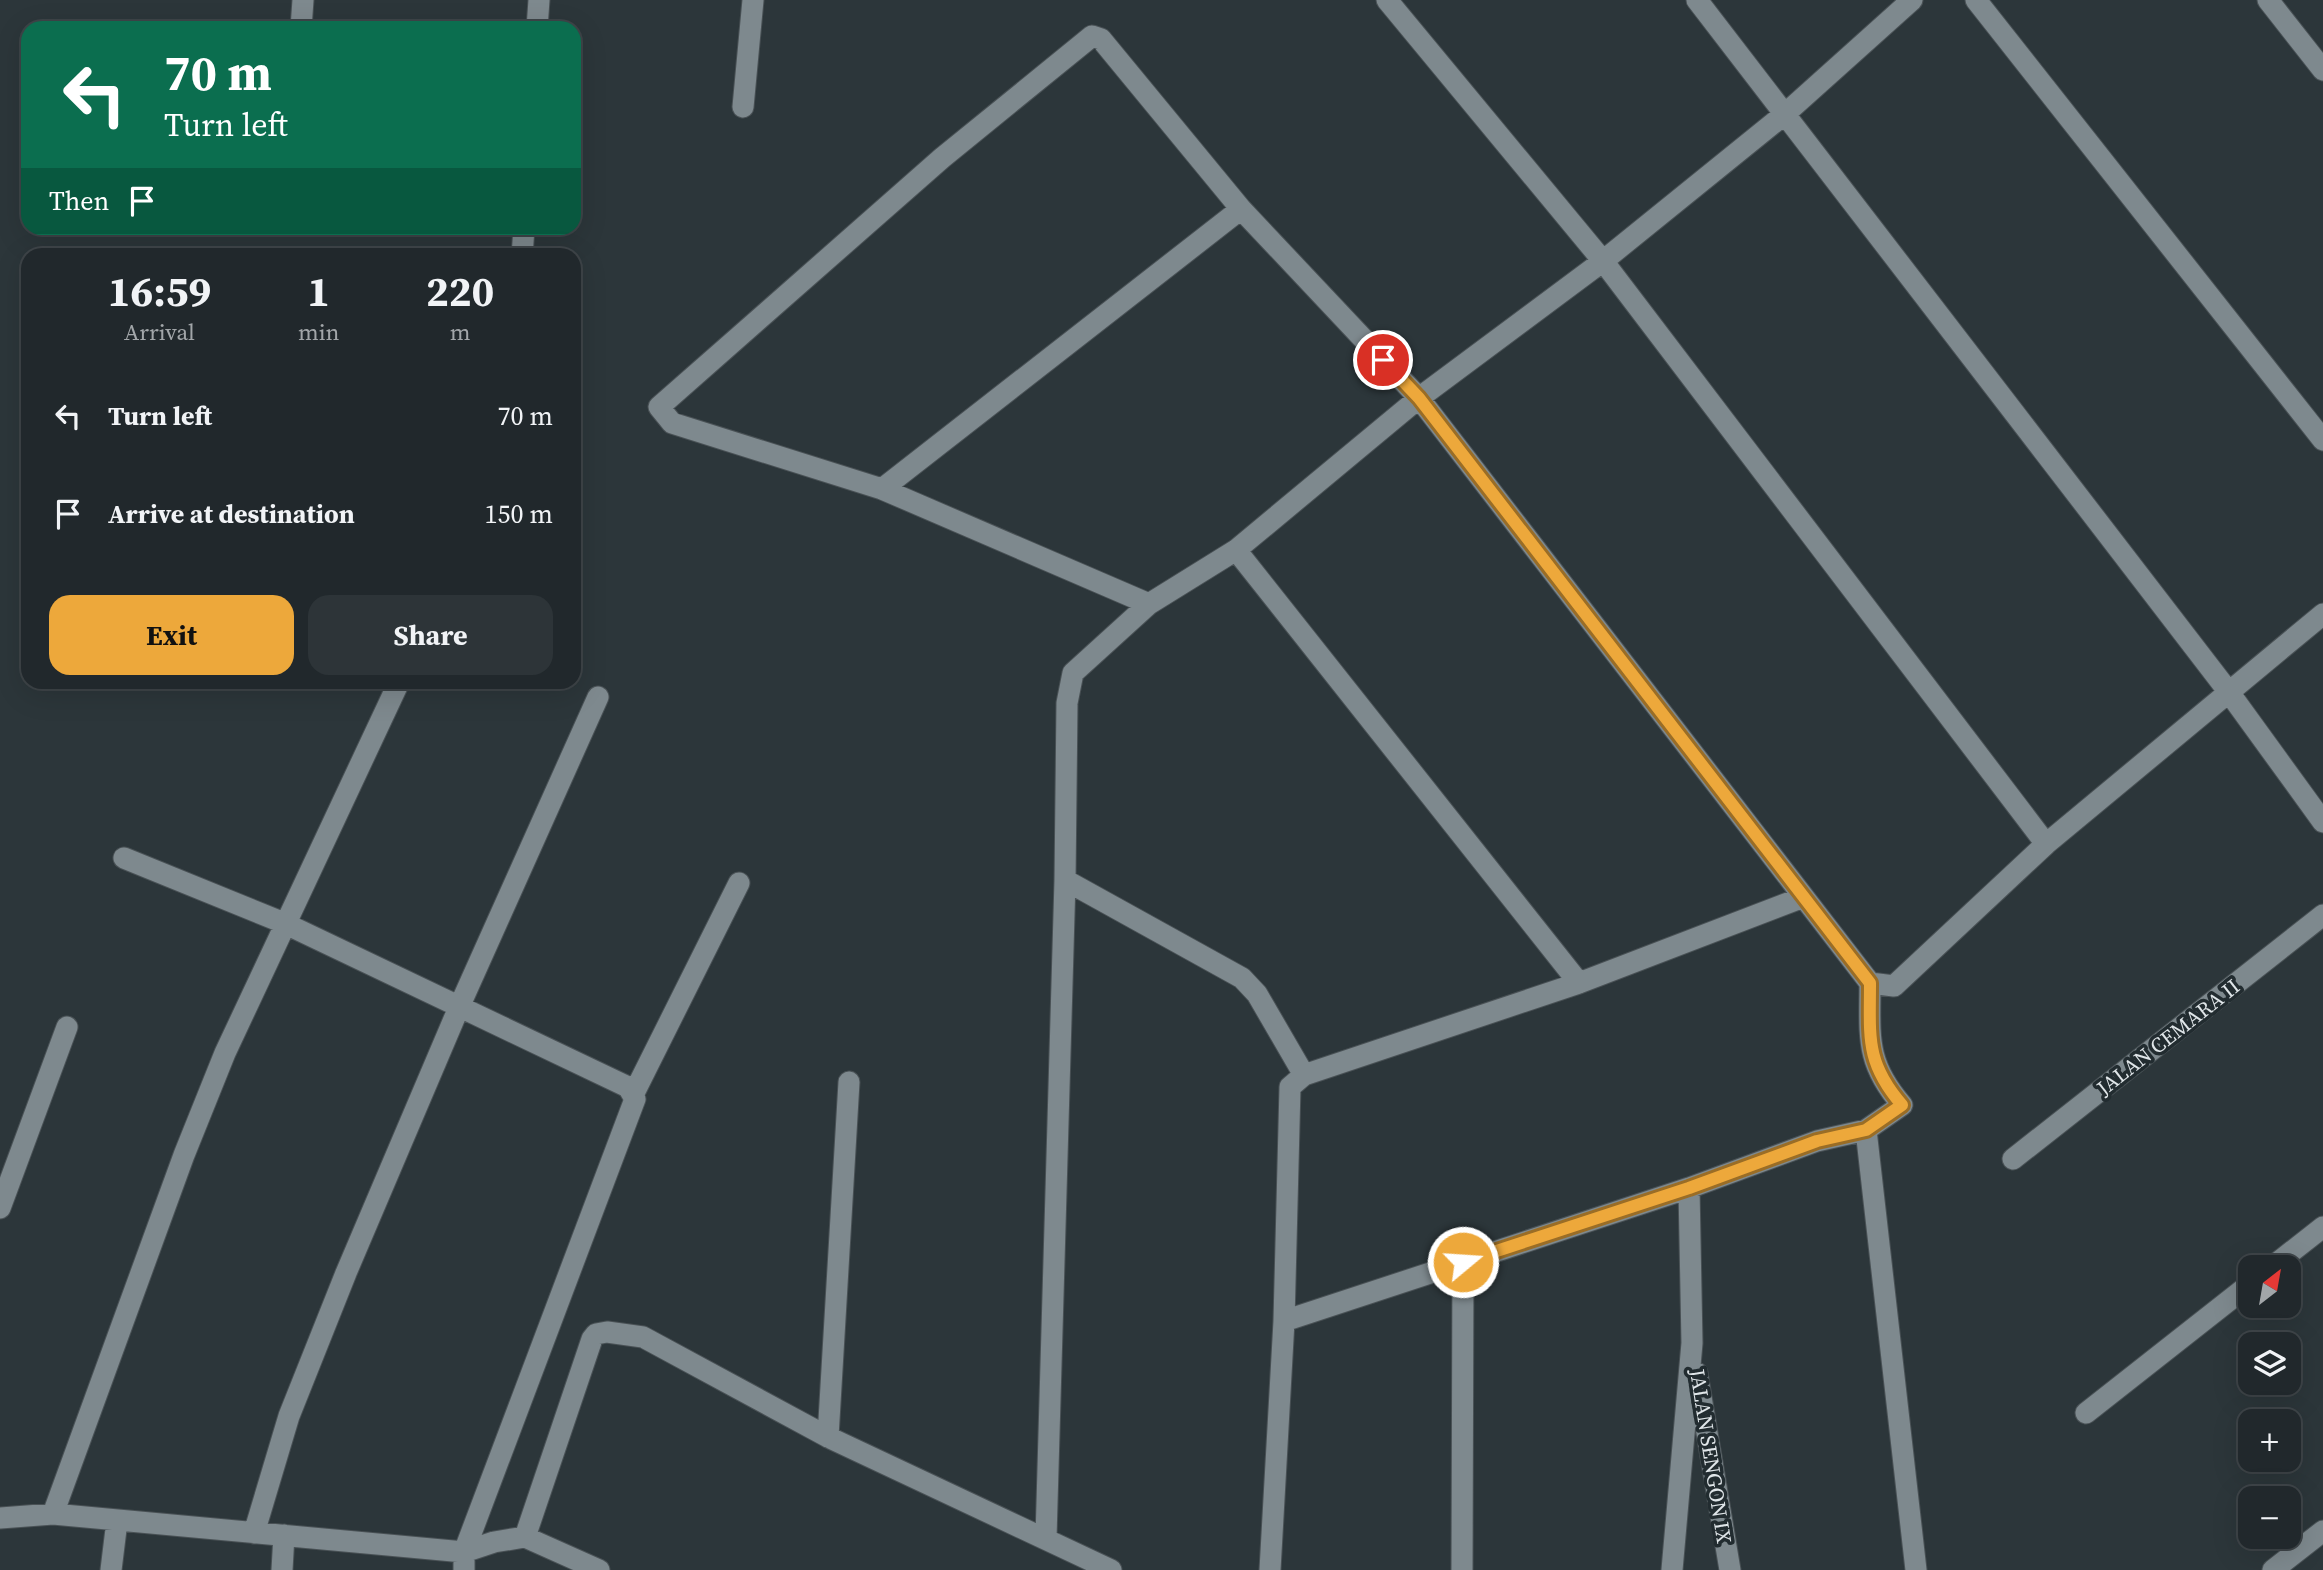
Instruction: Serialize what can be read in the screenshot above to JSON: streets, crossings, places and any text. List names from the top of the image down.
{
  "streets": {
    "street": ["JALAN CEMARA II", "JALAN SENGON IX"]
  },
  "north": "top right",
  "page": {
    "turn": ["70 m", "Turn left"],
    "then": "Then",
    "eta": [
      "16:59",
      "Arrival",
      "1",
      "min",
      "220",
      "m"
    ],
    "list": [
      {
        "name": "Turn left",
        "value": "70 m"
      },
      {
        "name": "Arrive at destination",
        "value": "150 m"
      }
    ],
    "buttons": ["Exit", "Share"],
    "map_buttons": ["+", "−"]
  }
}
